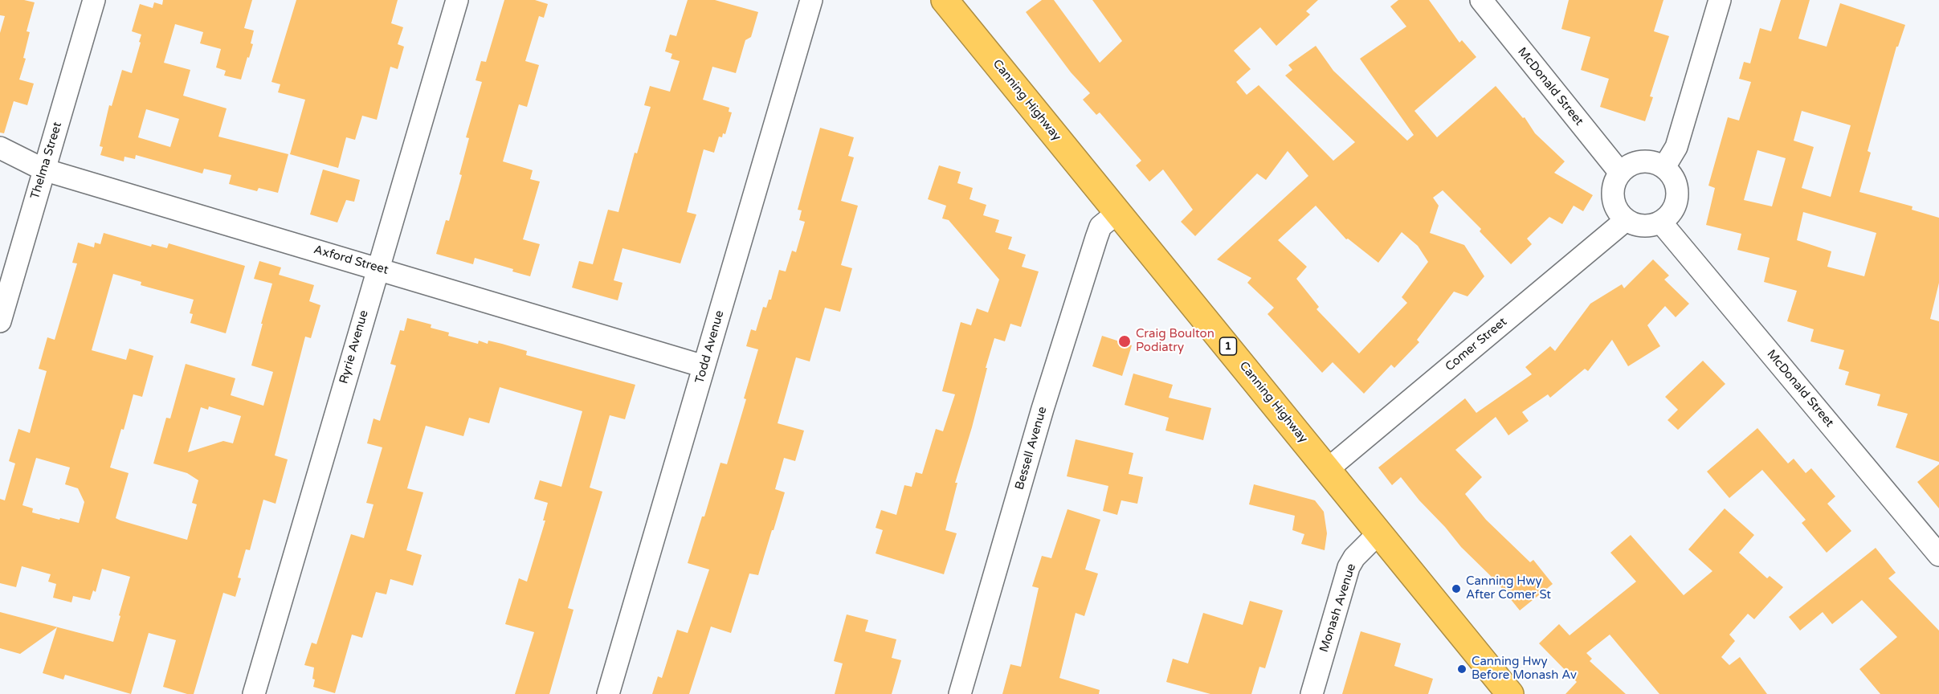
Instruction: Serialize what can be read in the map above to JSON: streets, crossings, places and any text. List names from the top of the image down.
{
  "streets": {
    "highway": ["Canning Highway", "1"],
    "street": [
      "McDonald Street",
      "Thelma Street",
      "Axford Street",
      "Comer Street",
      "Ryrie Avenue",
      "Todd Avenue",
      "Bessell Avenue",
      "Monash Avenue"
    ]
  },
  "crossings": [
    ["McDonald Street", "Comer Street"],
    ["Canning Highway", "Comer Street"],
    ["Canning Highway", "Bessell Avenue"],
    ["Canning Highway", "Monash Avenue"],
    ["Thelma Street", "Axford Street"],
    ["Axford Street", "Ryrie Avenue"],
    ["Axford Street", "Todd Avenue"]
  ],
  "places": ["Craig Boulton Podiatry", "Canning Hwy After Comer St", "Canning Hwy Before Monash Av"]
}
